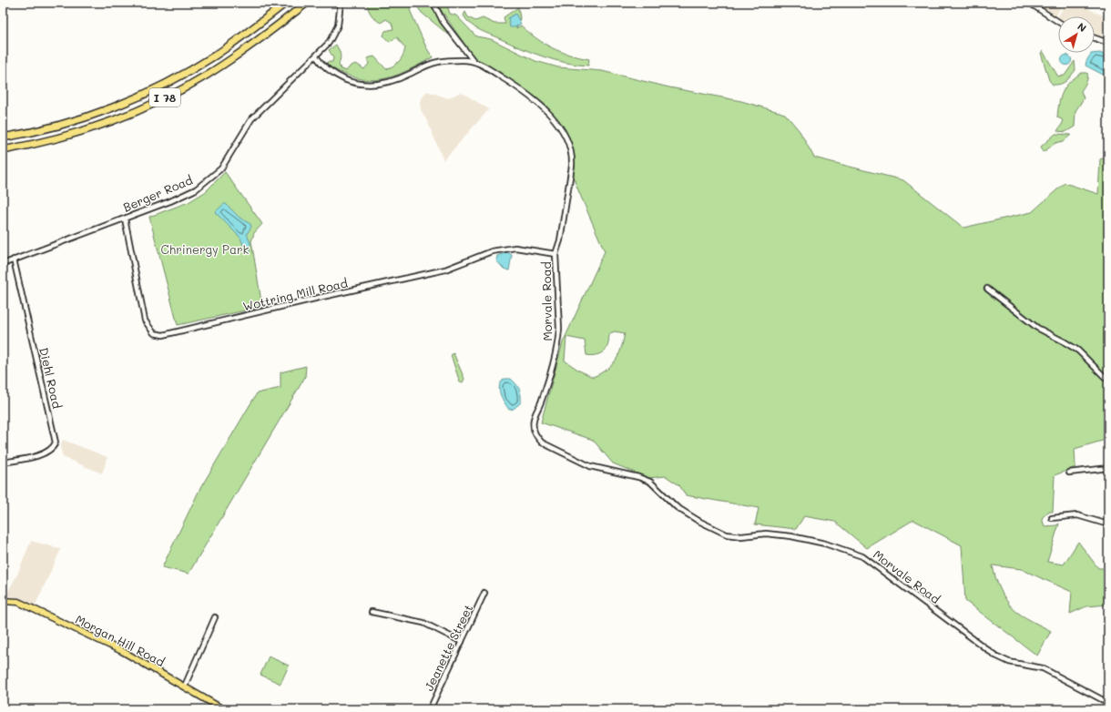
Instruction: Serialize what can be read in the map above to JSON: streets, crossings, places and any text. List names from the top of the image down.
{
  "streets": {
    "highway": ["I 78"],
    "main road": ["Morgan Hill Road"],
    "street": [
      "Berger Road",
      "Wottring Mill Road",
      "Morvale Road",
      "Diehl Road",
      "Jeanette Street"
    ]
  },
  "crossings": [
    ["Berger Road", "Wottring Mill Road"],
    ["Berger Road", "Diehl Road"],
    ["Wottring Mill Road", "Morvale Road"]
  ],
  "parks": ["Chrinergy Park"],
  "north": "top right"
}
